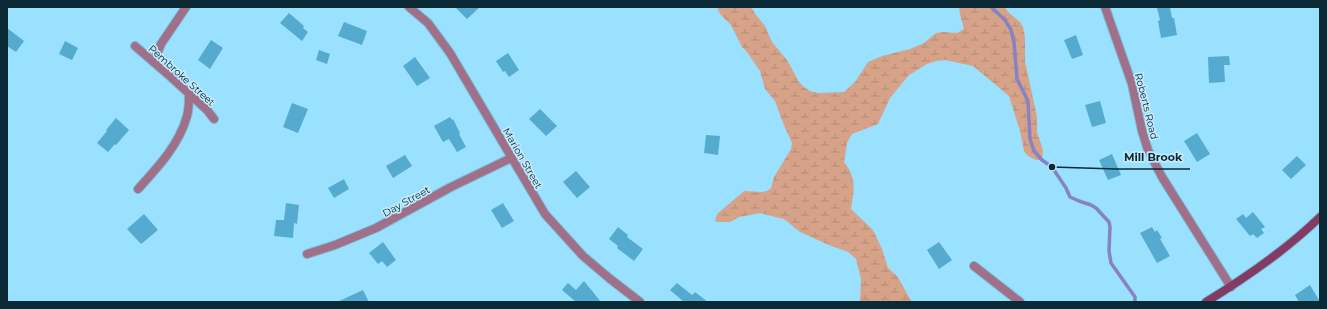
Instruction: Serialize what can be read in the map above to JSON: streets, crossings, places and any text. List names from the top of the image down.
{
  "streets": {
    "street": [
      "Pembroke Street",
      "Roberts Road",
      "Marion Street",
      "Day Street"
    ]
  },
  "crossings": [
    ["Marion Street", "Day Street"]
  ],
  "places": ["Mill Brook"]
}
